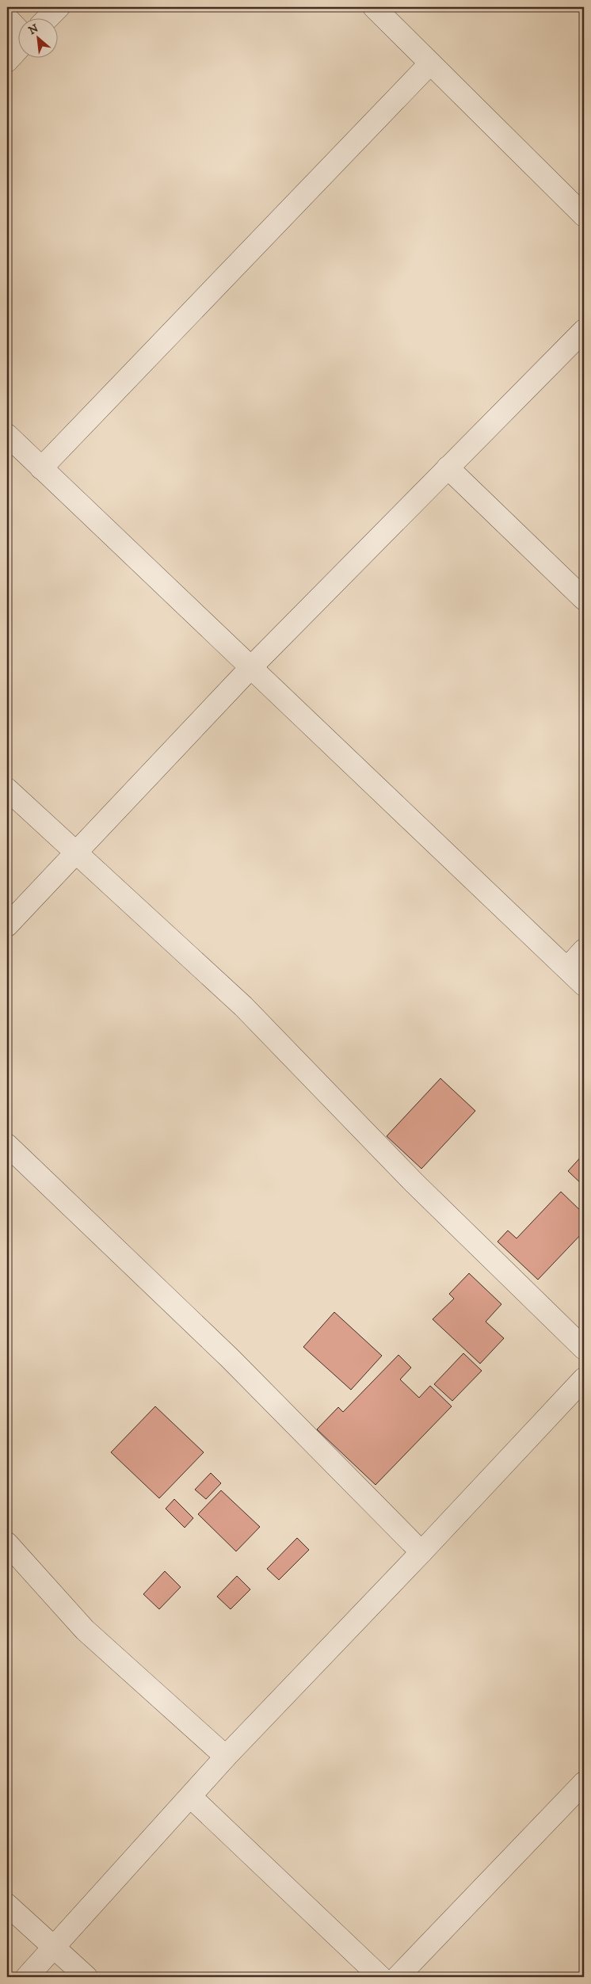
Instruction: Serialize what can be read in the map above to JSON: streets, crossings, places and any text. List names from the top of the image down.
{
  "north": "top left"
}
